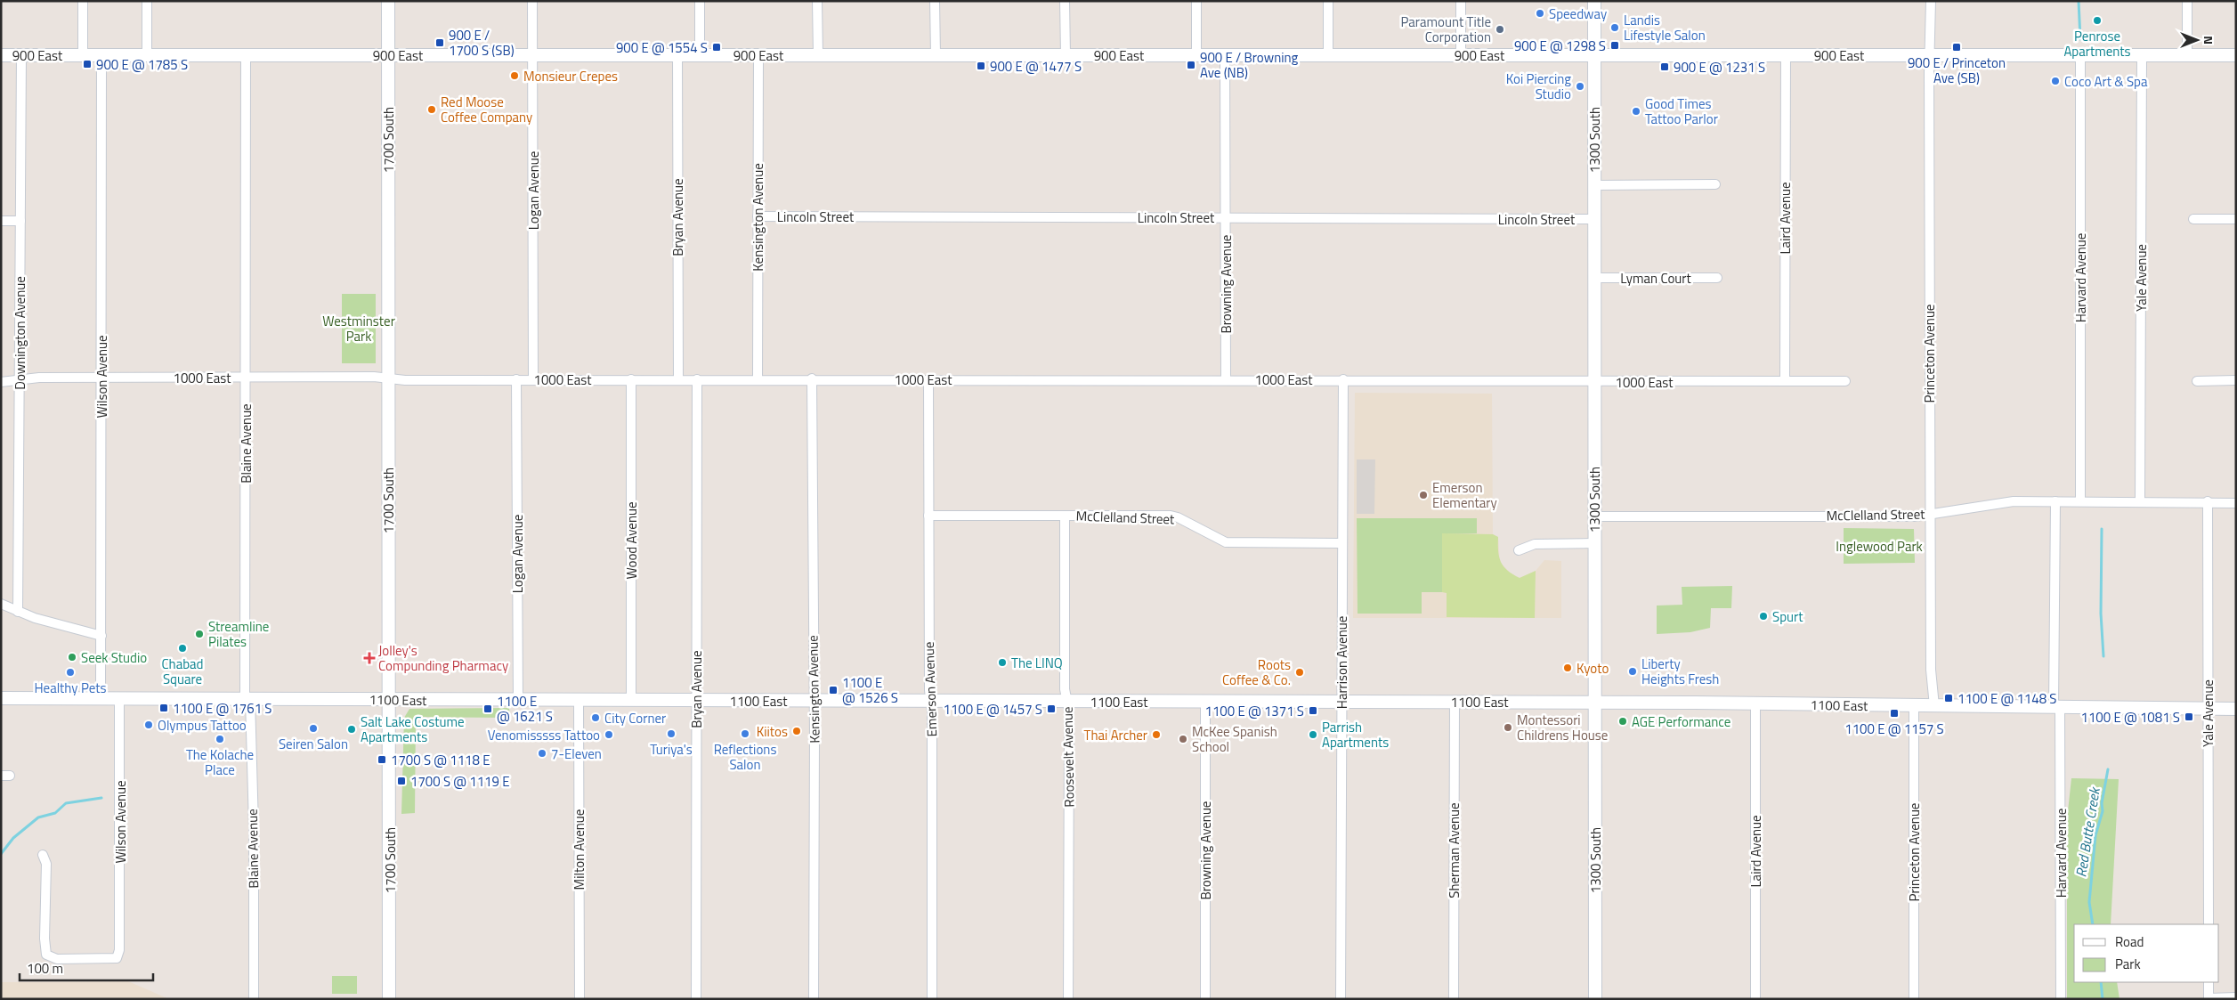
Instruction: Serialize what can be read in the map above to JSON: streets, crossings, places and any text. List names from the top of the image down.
{
  "streets": {
    "street": [
      "900 East",
      "1700 South",
      "1300 South",
      "Logan Avenue",
      "Lincoln Street",
      "Bryan Avenue",
      "Kensington Avenue",
      "Laird Avenue",
      "Lyman Court",
      "Harvard Avenue",
      "Yale Avenue",
      "Browning Avenue",
      "Downington Avenue",
      "Princeton Avenue",
      "Wilson Avenue",
      "1000 East",
      "Blaine Avenue",
      "McClelland Street",
      "Wood Avenue",
      "Harrison Avenue",
      "Emerson Avenue",
      "1100 East",
      "Roosevelt Avenue",
      "Milton Avenue",
      "Sherman Avenue"
    ]
  },
  "crossings": [
    ["900 East", "1700 South"],
    ["900 East", "1300 South"],
    ["900 East", "Logan Avenue"],
    ["900 East", "Bryan Avenue"],
    ["900 East", "Kensington Avenue"],
    ["900 East", "Laird Avenue"],
    ["900 East", "Harvard Avenue"],
    ["900 East", "Yale Avenue"],
    ["900 East", "Browning Avenue"],
    ["900 East", "Downington Avenue"],
    ["900 East", "Princeton Avenue"],
    ["900 East", "Wilson Avenue"],
    ["900 East", "Blaine Avenue"],
    ["1700 South", "1000 East"],
    ["1700 South", "1100 East"],
    ["1300 South", "Lincoln Street"],
    ["1300 South", "Lyman Court"],
    ["1300 South", "1000 East"],
    ["1300 South", "McClelland Street"],
    ["1300 South", "1100 East"],
    ["Logan Avenue", "1000 East"],
    ["Logan Avenue", "1100 East"],
    ["Lincoln Street", "Kensington Avenue"],
    ["Lincoln Street", "Browning Avenue"],
    ["Bryan Avenue", "1000 East"],
    ["Bryan Avenue", "1100 East"],
    ["Kensington Avenue", "1000 East"],
    ["Kensington Avenue", "1100 East"],
    ["Laird Avenue", "1000 East"],
    ["Laird Avenue", "1100 East"],
    ["Harvard Avenue", "McClelland Street"],
    ["Harvard Avenue", "1100 East"],
    ["Yale Avenue", "McClelland Street"],
    ["Yale Avenue", "1100 East"],
    ["Browning Avenue", "1000 East"],
    ["Browning Avenue", "1100 East"],
    ["Downington Avenue", "1000 East"],
    ["Princeton Avenue", "McClelland Street"],
    ["Princeton Avenue", "1100 East"],
    ["Wilson Avenue", "1000 East"],
    ["Wilson Avenue", "1100 East"],
    ["1000 East", "Blaine Avenue"],
    ["1000 East", "Wood Avenue"],
    ["1000 East", "Harrison Avenue"],
    ["1000 East", "Emerson Avenue"],
    ["Blaine Avenue", "1100 East"],
    ["McClelland Street", "Harrison Avenue"],
    ["McClelland Street", "Emerson Avenue"],
    ["McClelland Street", "Roosevelt Avenue"],
    ["Wood Avenue", "1100 East"],
    ["Harrison Avenue", "1100 East"],
    ["Emerson Avenue", "1100 East"],
    ["1100 East", "Roosevelt Avenue"],
    ["1100 East", "Milton Avenue"],
    ["1100 East", "Sherman Avenue"]
  ],
  "water": ["Red Butte Creek"],
  "parks": ["Westminster Park", "Inglewood Park"],
  "places": {
    "other": [
      "Speedway",
      "Penrose Apartments",
      "Landis Lifestyle Salon",
      "Paramount Title Corporation",
      "Monsieur Crepes",
      "Coco Art & Spa",
      "Koi Piercing Studio",
      "Red Moose Coffee Company",
      "Good Times Tattoo Parlor",
      "Emerson Elementary",
      "Spurt",
      "Streamline Pilates",
      "Chabad Square",
      "Seek Studio",
      "The LINQ",
      "Kyoto",
      "Liberty Heights Fresh",
      "Healthy Pets",
      "Roots Coffee & Co.",
      "City Corner",
      "AGE Performance",
      "Olympus Tattoo",
      "Montessori Childrens House",
      "Seiren Salon",
      "Salt Lake Costume Apartments",
      "Kiitos",
      "Turiya's",
      "Reflections Salon",
      "Venomisssss Tattoo",
      "Thai Archer",
      "Parrish Apartments",
      "The Kolache Place",
      "McKee Spanish School",
      "7-Eleven"
    ],
    "transit": [
      "900 E / 1700 S (SB)",
      "900 E @ 1298 S",
      "900 E @ 1554 S",
      "900 E / Princeton Ave (SB)",
      "900 E @ 1785 S",
      "900 E / Browning Ave (NB)",
      "900 E @ 1477 S",
      "900 E @ 1231 S",
      "1100 E @ 1526 S",
      "1100 E @ 1148 S",
      "1100 E @ 1761 S",
      "1100 E @ 1621 S",
      "1100 E @ 1457 S",
      "1100 E @ 1371 S",
      "1100 E @ 1157 S",
      "1100 E @ 1081 S",
      "1700 S @ 1118 E",
      "1700 S @ 1119 E"
    ],
    "health": ["Jolley's Compunding Pharmacy"]
  },
  "legend": ["Road", "Park"],
  "scale_bar": "100 m",
  "north": "right"
}
